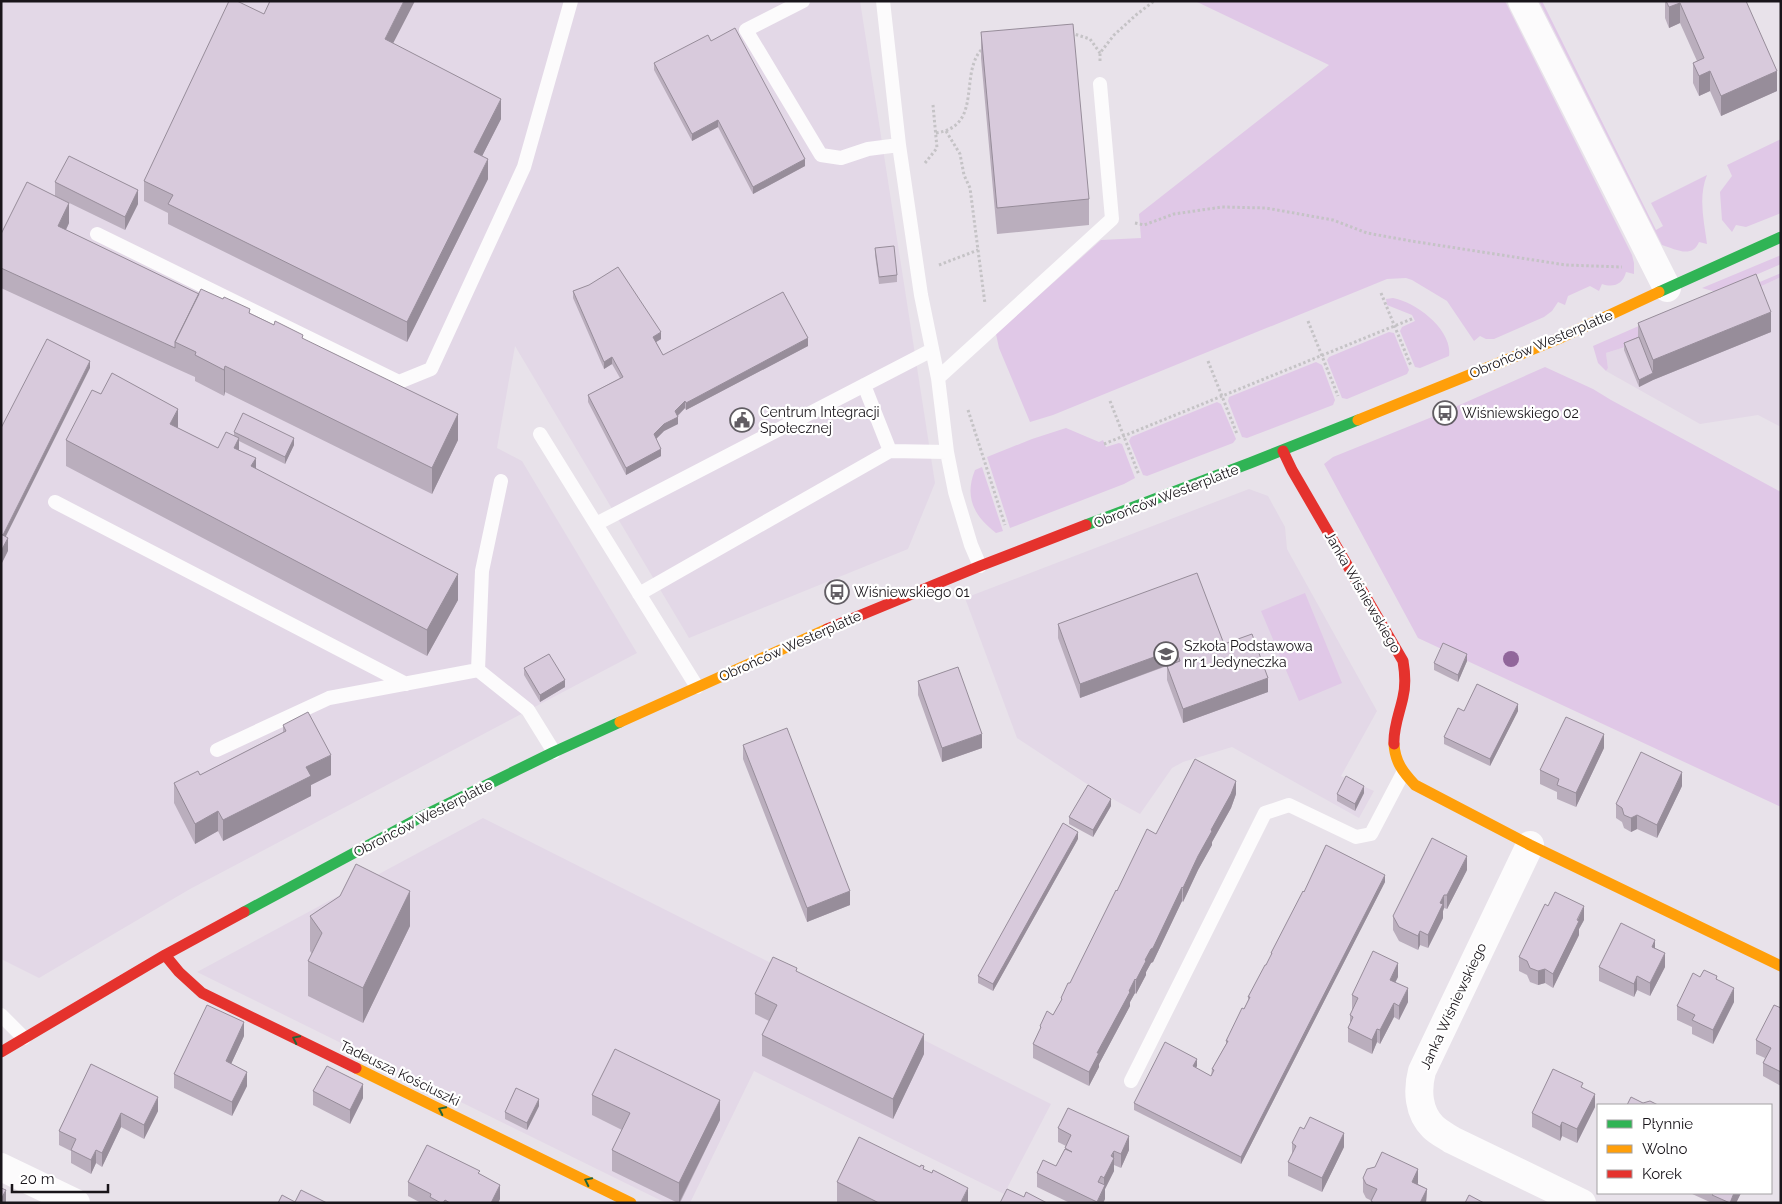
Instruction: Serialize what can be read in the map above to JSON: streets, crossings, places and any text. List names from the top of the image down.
{
  "streets": {
    "street": ["Obrońców Westerplatte", "Janka Wiśniewskiego", "Tadeusza Kościuszki"]
  },
  "crossings": [
    ["Obrońców Westerplatte", "Janka Wiśniewskiego"],
    ["Obrońców Westerplatte", "Tadeusza Kościuszki"]
  ],
  "one_way": ["Tadeusza Kościuszki"],
  "places": {
    "bus stop": ["Wiśniewskiego 02", "Wiśniewskiego 01"],
    "public building": ["Centrum Integracji Społecznej"],
    "school or university": ["Szkoła Podstawowa nr 1 Jedyneczka"]
  },
  "legend": ["Płynnie", "Wolno", "Korek"],
  "scale_bar": "20 m"
}
